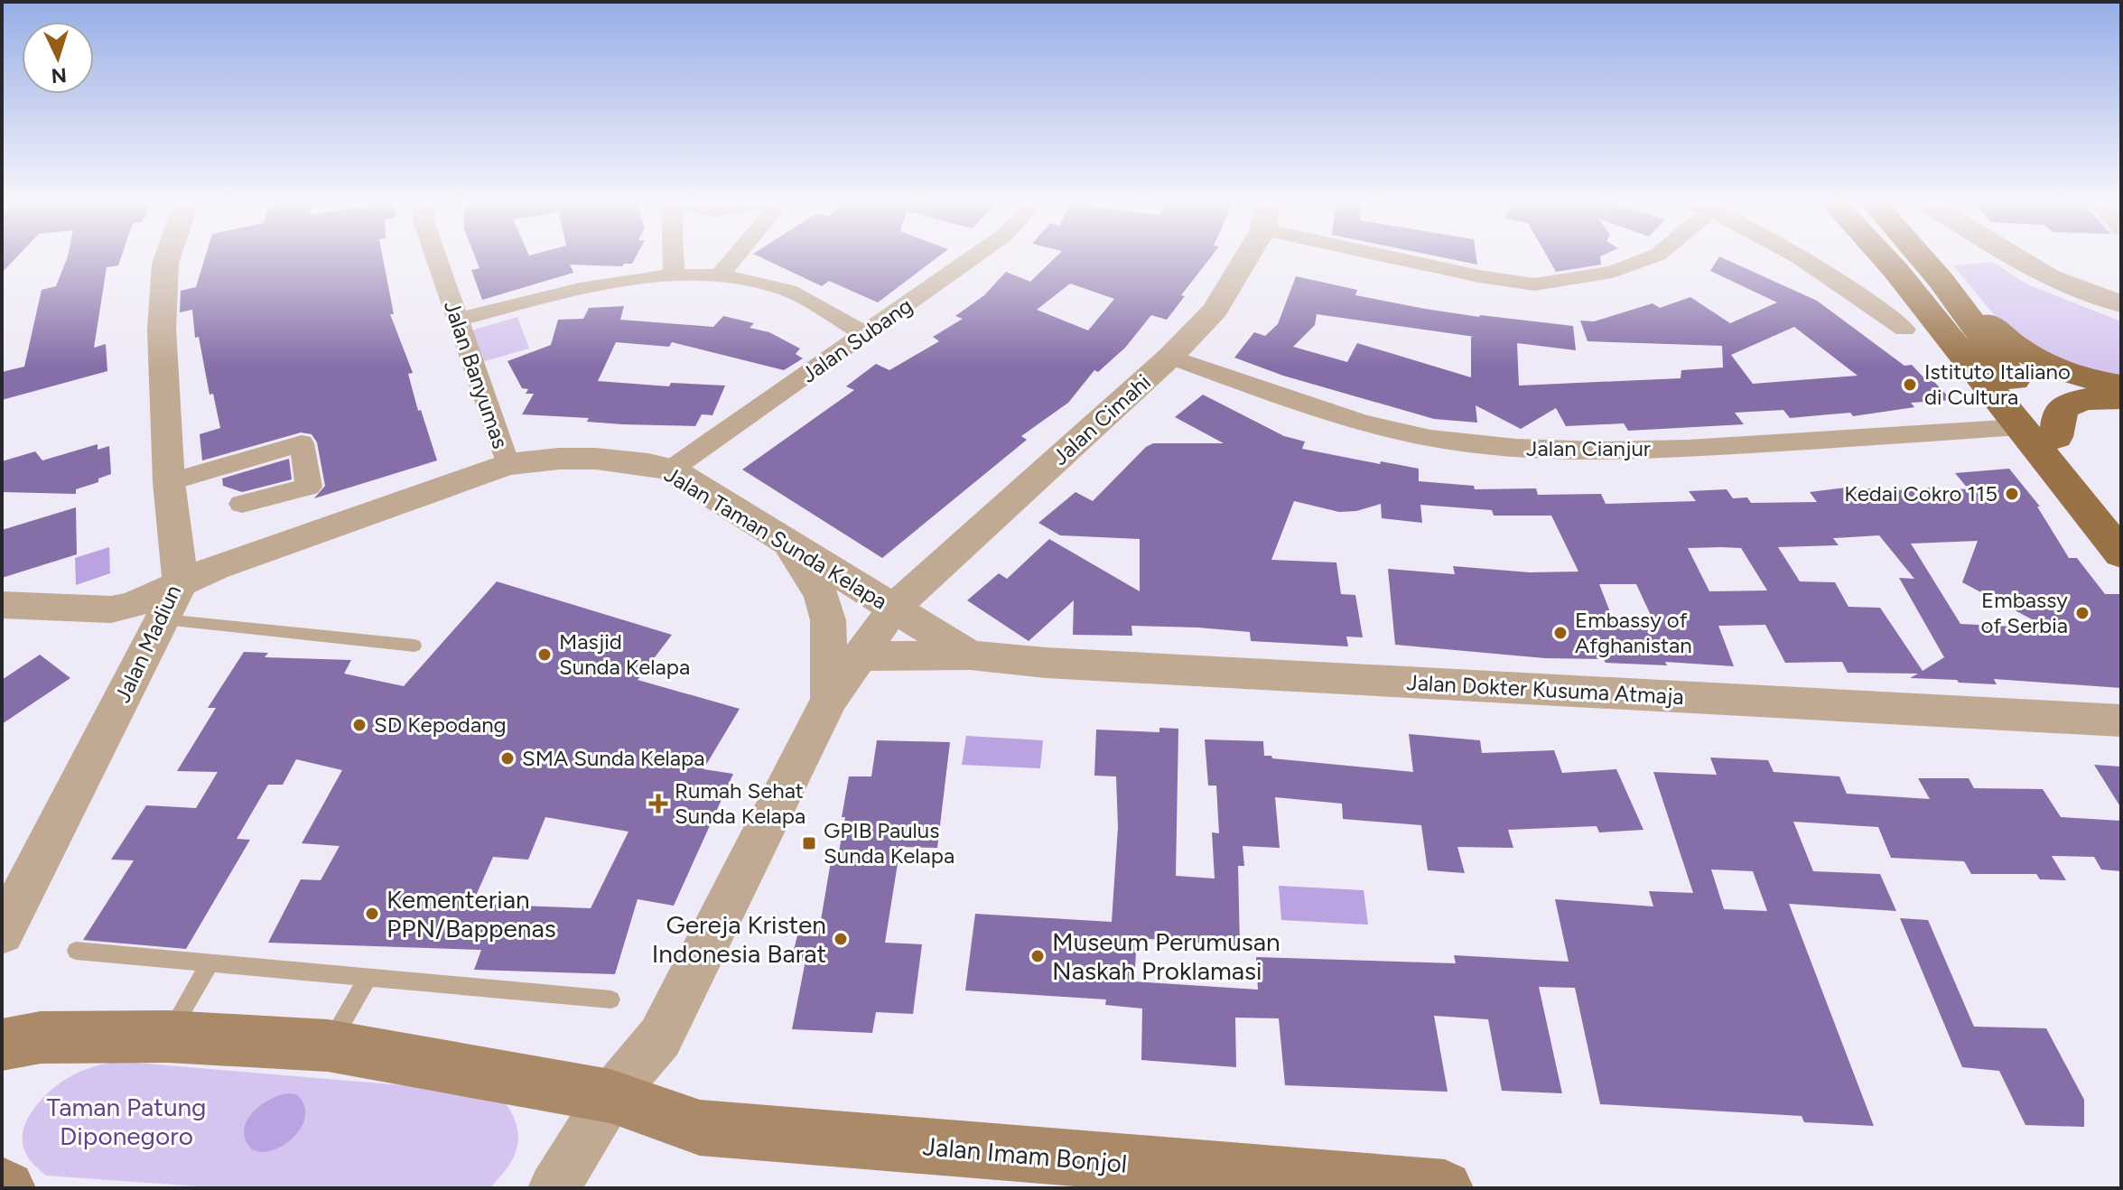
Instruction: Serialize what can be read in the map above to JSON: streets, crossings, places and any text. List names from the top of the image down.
{
  "streets": {
    "main road": ["Jalan Imam Bonjol"],
    "street": [
      "Jalan Subang",
      "Jalan Banyumas",
      "Jalan Cimahi",
      "Jalan Cianjur",
      "Jalan Taman Sunda Kelapa",
      "Jalan Madiun",
      "Jalan Dokter Kusuma Atmaja"
    ]
  },
  "crossings": [
    ["Jalan Subang", "Jalan Taman Sunda Kelapa"],
    ["Jalan Banyumas", "Jalan Taman Sunda Kelapa"],
    ["Jalan Cimahi", "Jalan Cianjur"],
    ["Jalan Cimahi", "Jalan Taman Sunda Kelapa"],
    ["Jalan Cimahi", "Jalan Dokter Kusuma Atmaja"],
    ["Jalan Taman Sunda Kelapa", "Jalan Madiun"],
    ["Jalan Taman Sunda Kelapa", "Jalan Dokter Kusuma Atmaja"],
    ["Jalan Taman Sunda Kelapa", "Jalan Imam Bonjol"]
  ],
  "parks": ["Taman Patung Diponegoro"],
  "places": {
    "other": [
      "Istituto Italiano di Cultura",
      "Kedai Cokro 115",
      "Embassy of Serbia",
      "Embassy of Afghanistan",
      "Masjid Sunda Kelapa",
      "SD Kepodang",
      "SMA Sunda Kelapa",
      "Kementerian PPN/Bappenas",
      "Gereja Kristen Indonesia Barat",
      "Museum Perumusan Naskah Proklamasi"
    ],
    "health": ["Rumah Sehat Sunda Kelapa"],
    "transit": ["GPIB Paulus Sunda Kelapa"]
  },
  "north": "bottom"
}
